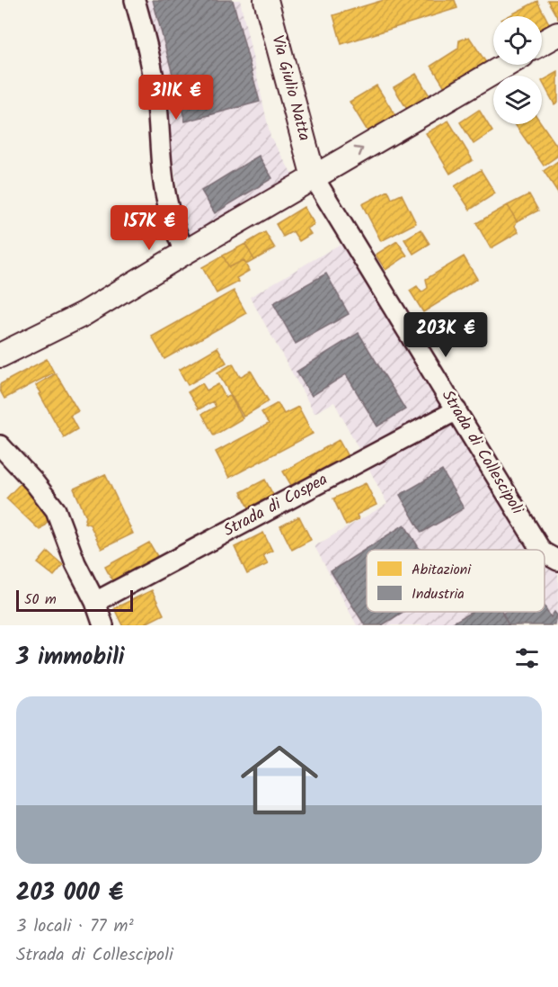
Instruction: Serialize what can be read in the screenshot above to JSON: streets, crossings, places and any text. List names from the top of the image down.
{
  "streets": {
    "street": ["Via Giulio Natta", "Strada di Collescipoli", "Strada di Cospea"]
  },
  "crossings": [
    ["Via Giulio Natta", "Strada di Collescipoli"],
    ["Strada di Collescipoli", "Strada di Cospea"]
  ],
  "legend": ["Abitazioni", "Industria"],
  "scale_bar": "50 m",
  "page": {
    "price": ["311K €", "157K €", "203K €"],
    "scale": "50 m",
    "heading": "3 immobili",
    "list": [
      {
        "name": "203 000 €",
        "note": "3 locali · 77 m² · Strada di Collescipoli"
      }
    ]
  }
}
